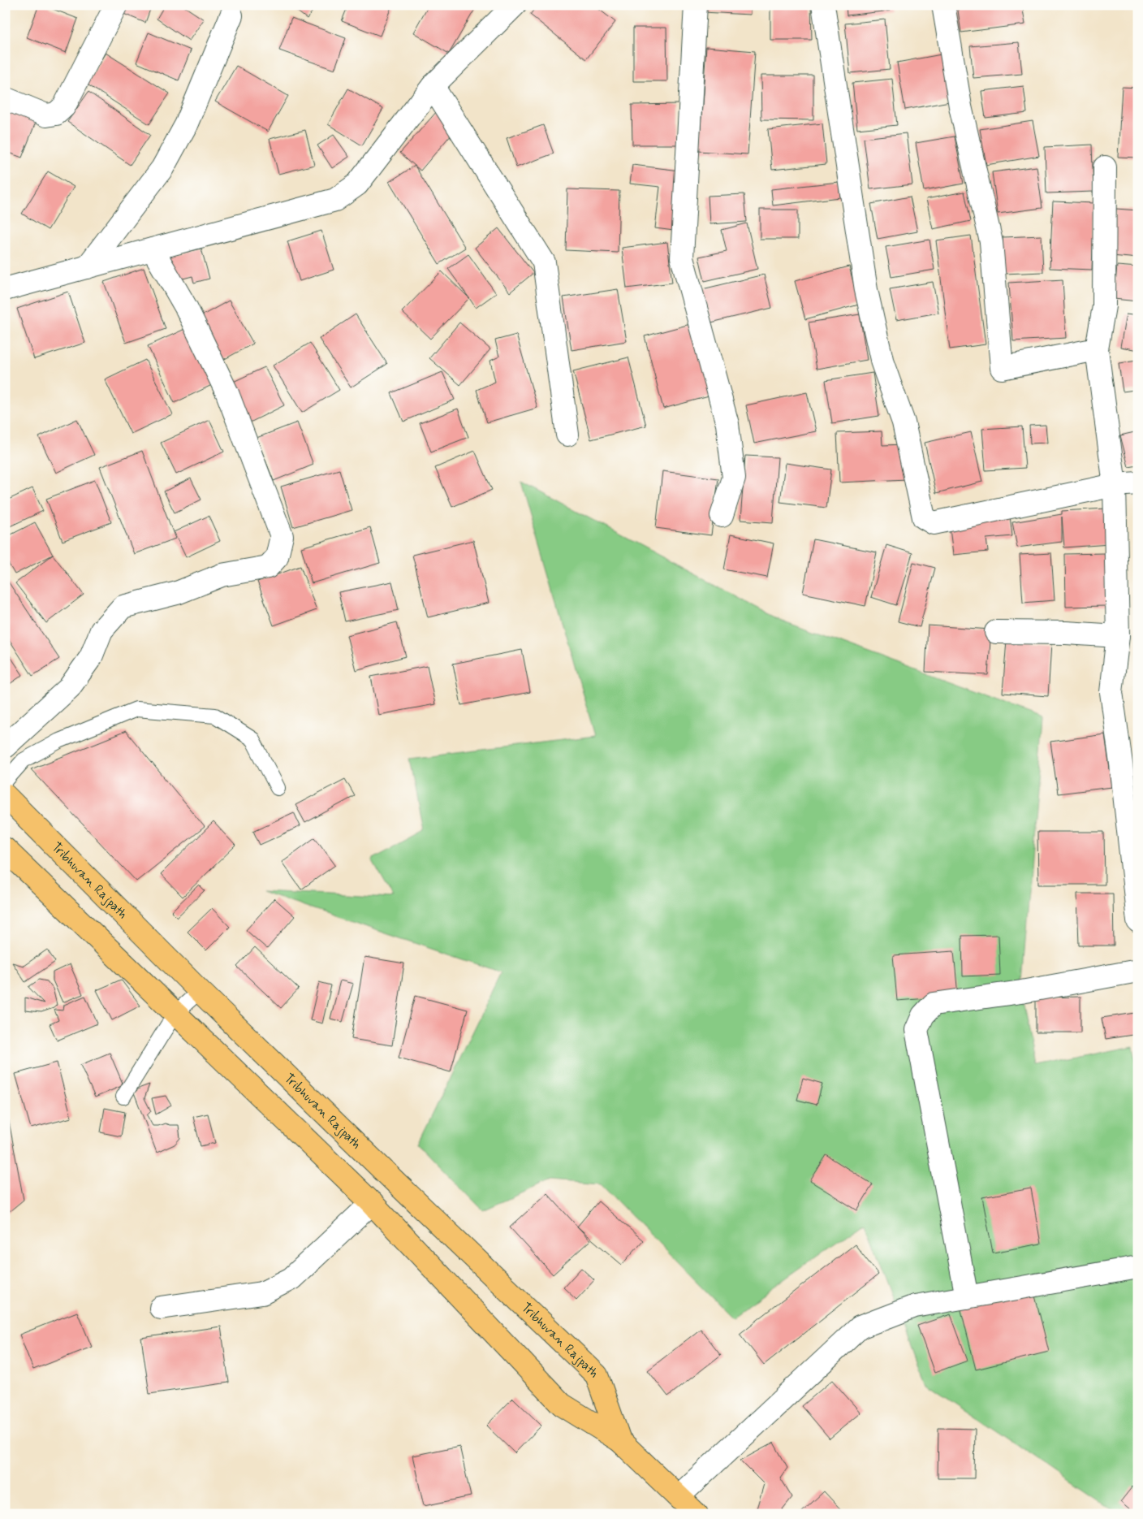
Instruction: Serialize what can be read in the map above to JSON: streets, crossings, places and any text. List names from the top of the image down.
{
  "streets": {
    "highway": ["Tribhuvan Rajpath"]
  }
}
